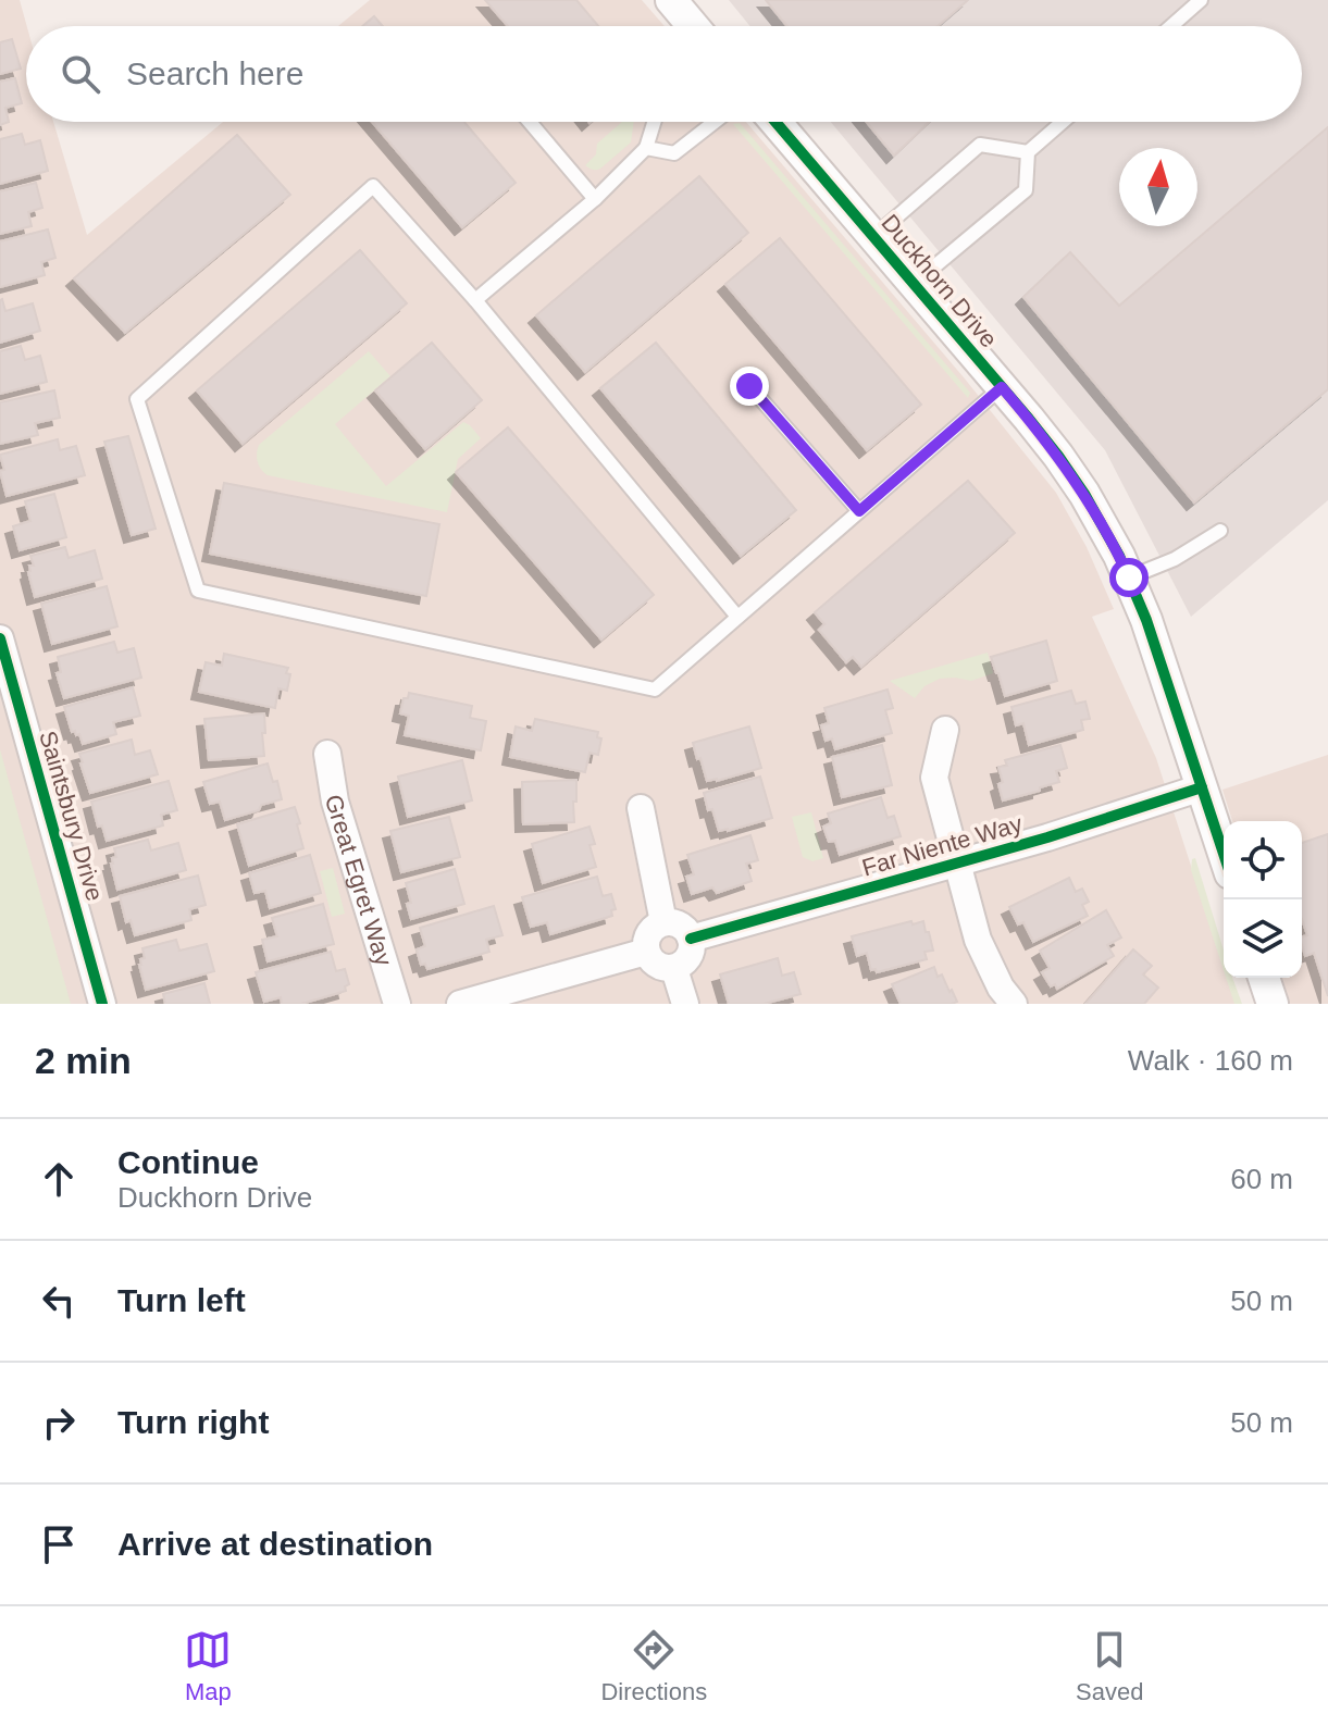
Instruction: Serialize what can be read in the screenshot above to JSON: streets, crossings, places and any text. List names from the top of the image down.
{
  "streets": {
    "street": [
      "Duckhorn Drive",
      "Saintsbury Drive",
      "Far Niente Way",
      "Great Egret Way"
    ]
  },
  "crossings": [
    ["Duckhorn Drive", "Far Niente Way"]
  ],
  "north": "top",
  "page": {
    "search": "Search here",
    "heading": ["2 min", "Walk · 160 m"],
    "list": [
      ["Continue", "Duckhorn Drive", "60 m"],
      ["Turn left", "50 m"],
      ["Turn right", "50 m"],
      "Arrive at destination"
    ],
    "nav": ["Map", "Directions", "Saved"]
  }
}
